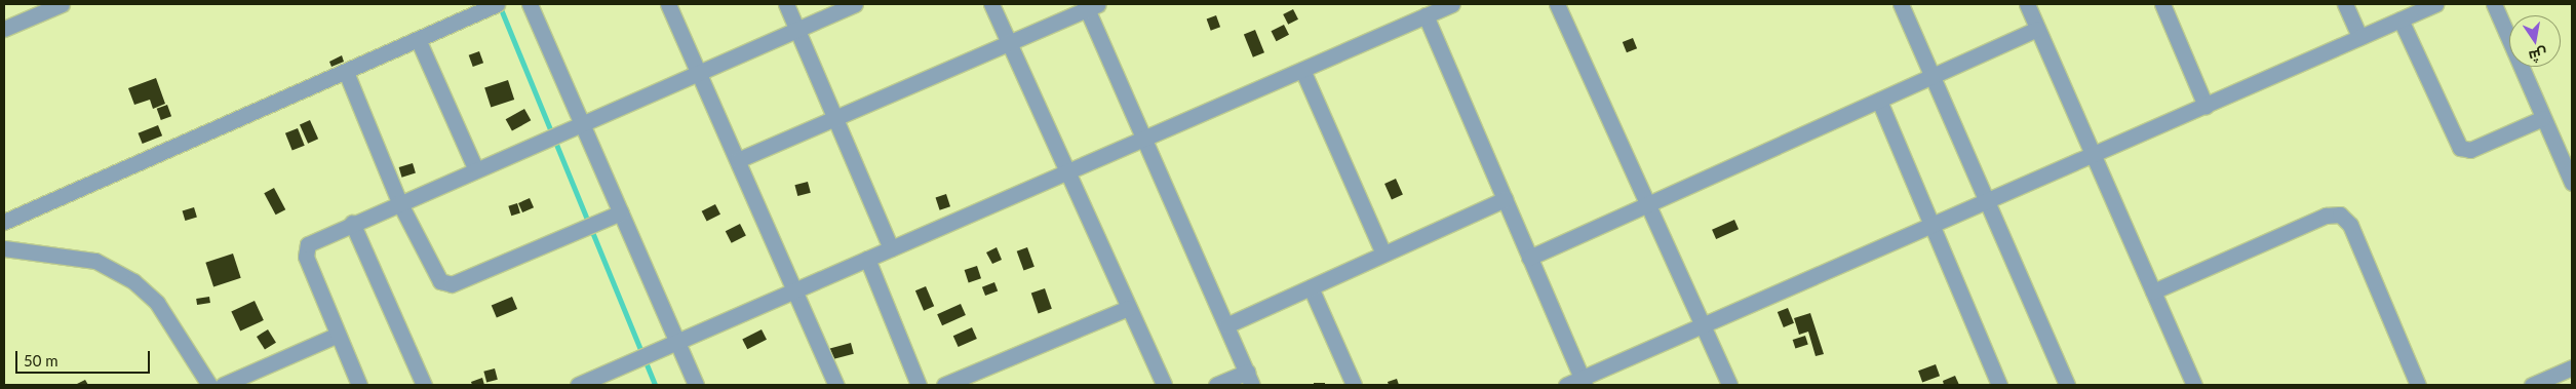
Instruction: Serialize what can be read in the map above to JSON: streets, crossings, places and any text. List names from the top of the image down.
{
  "scale_bar": "50 m",
  "north": "bottom"
}
